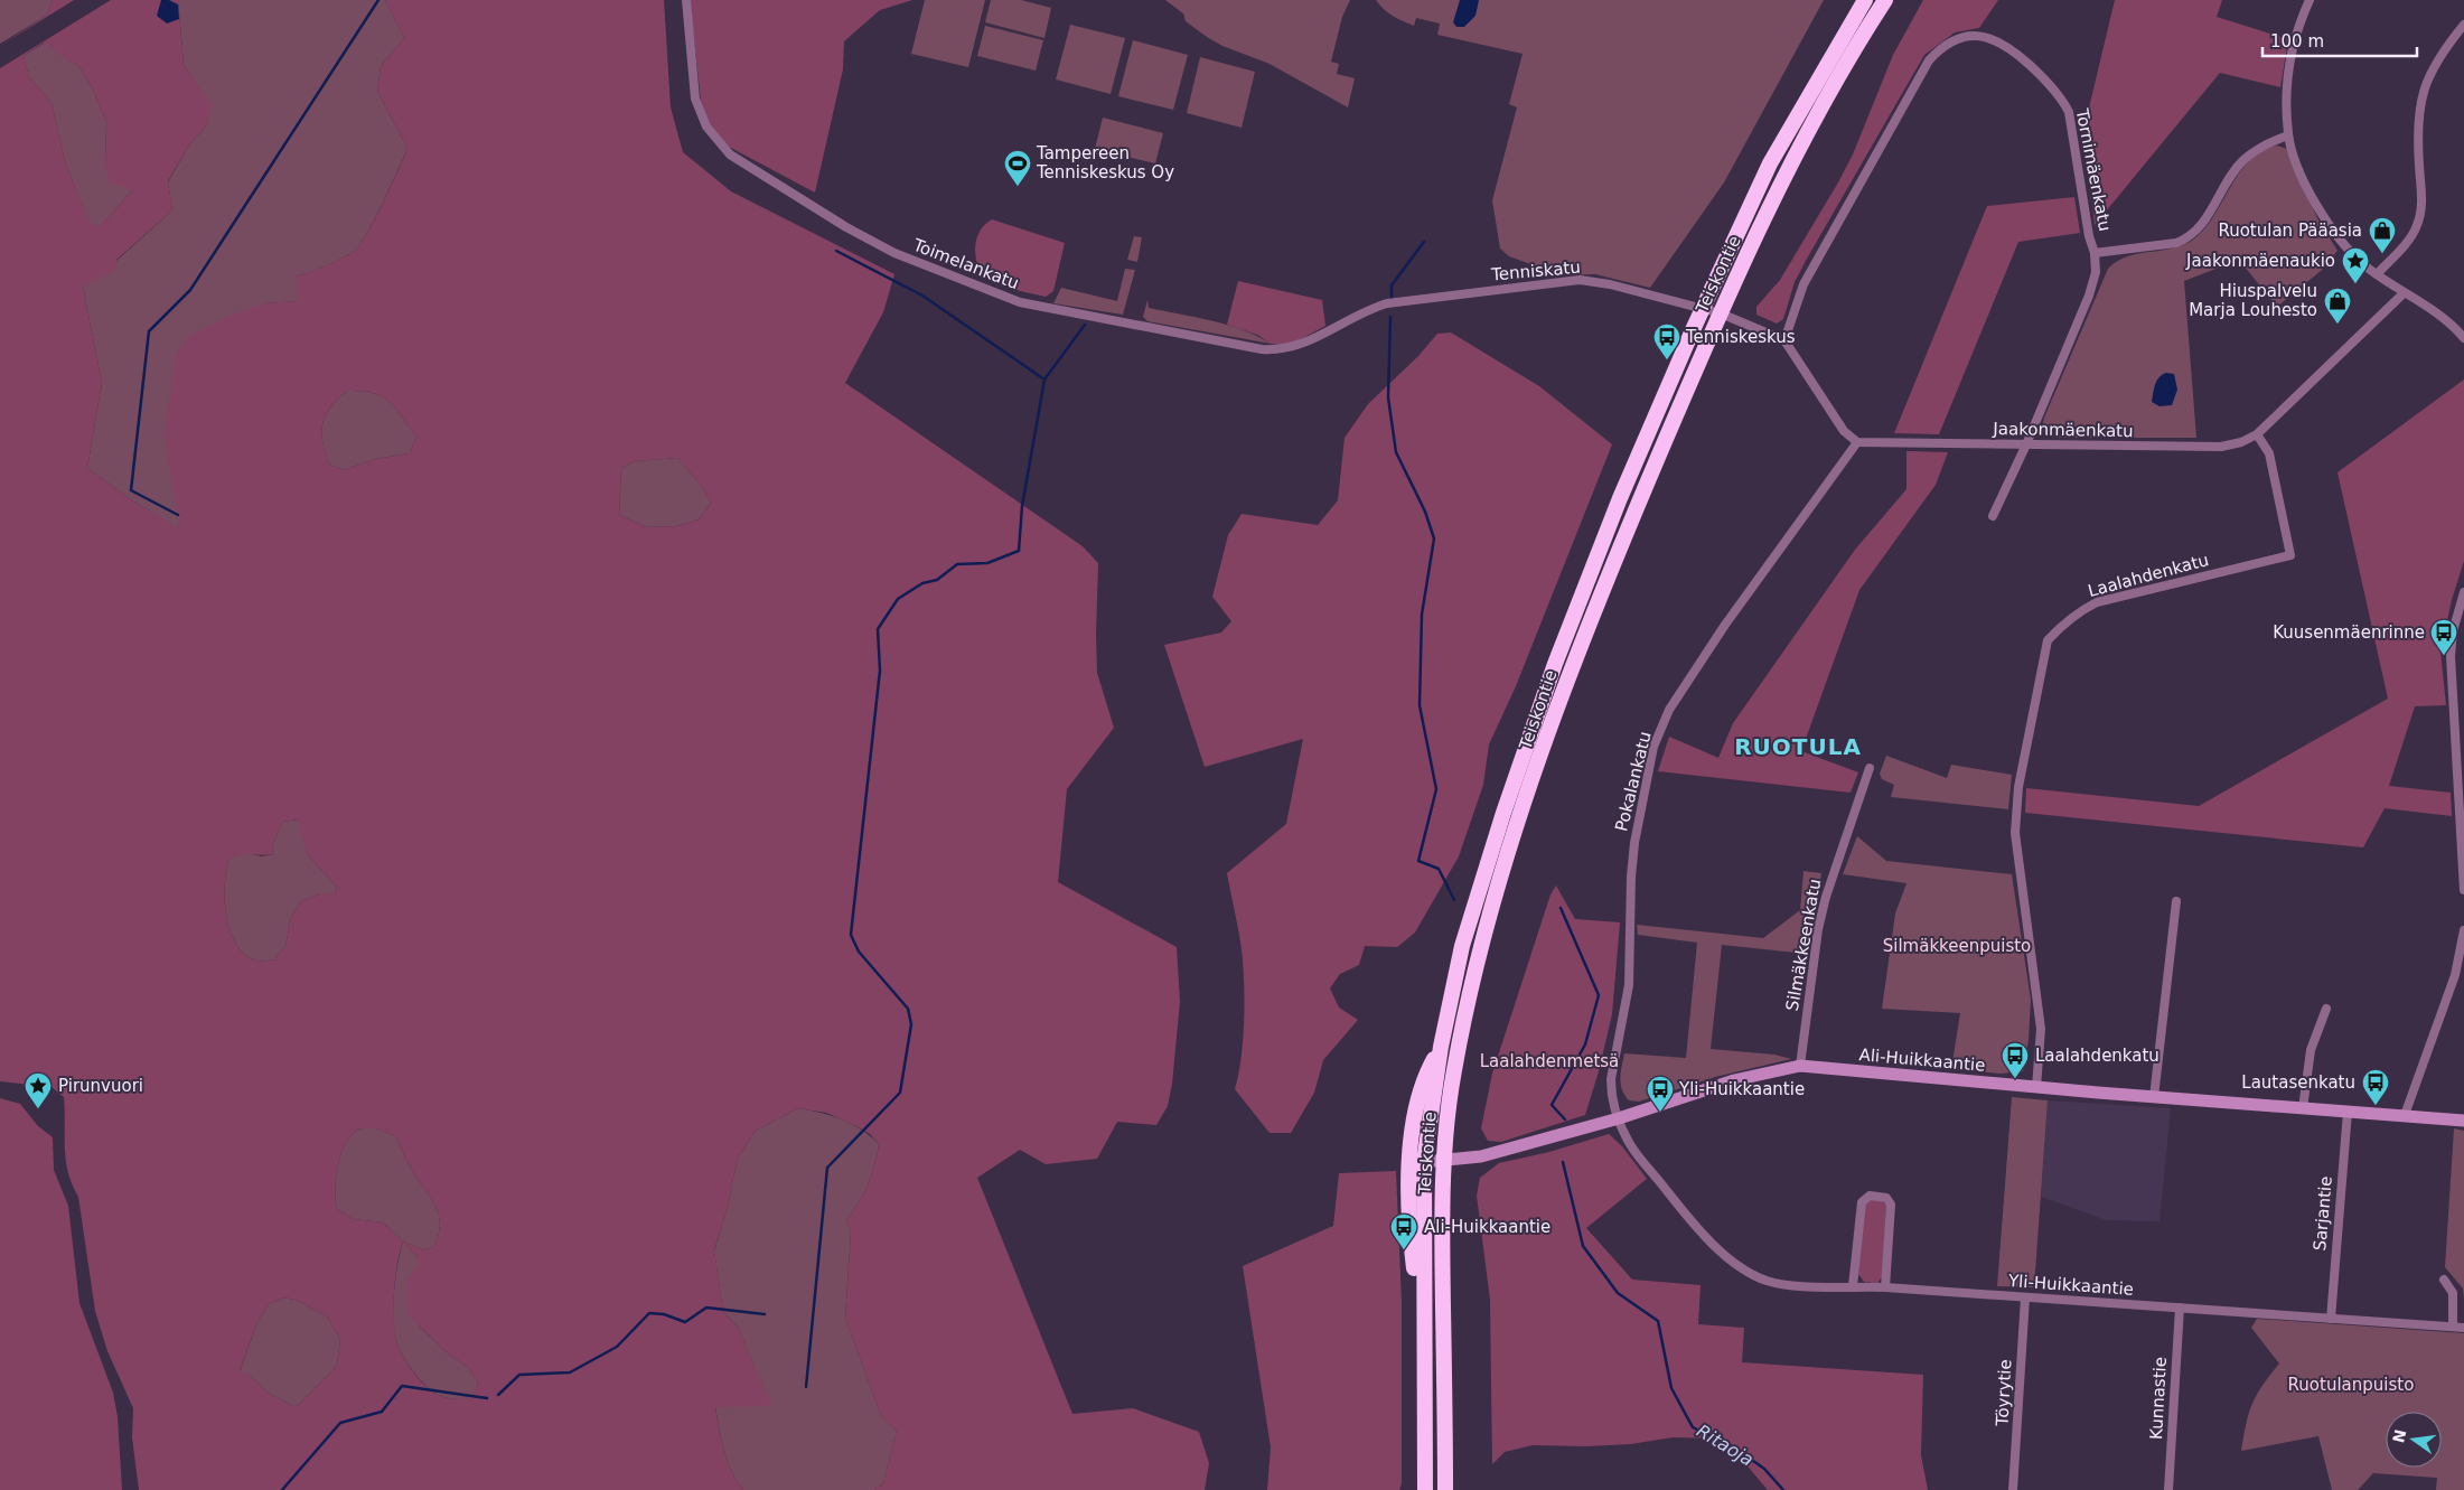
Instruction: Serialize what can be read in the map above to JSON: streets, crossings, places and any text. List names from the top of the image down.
{
  "streets": {
    "highway": ["Teiskontie"],
    "street": [
      "Tornimäenkatu",
      "Toimelankatu",
      "Tenniskatu",
      "Jaakonmäenkatu",
      "Laalahdenkatu",
      "Pokalankatu",
      "Silmäkkeenkatu",
      "Ali-Huikkaantie",
      "Sarjantie",
      "Yli-Huikkaantie",
      "Töyrytie",
      "Kunnastie"
    ]
  },
  "crossings": [
    ["Tornimäenkatu", "Jaakonmäenkatu"],
    ["Toimelankatu", "Tenniskatu"],
    ["Tenniskatu", "Teiskontie"],
    ["Teiskontie", "Ali-Huikkaantie"],
    ["Jaakonmäenkatu", "Laalahdenkatu"],
    ["Jaakonmäenkatu", "Pokalankatu"],
    ["Laalahdenkatu", "Ali-Huikkaantie"],
    ["Pokalankatu", "Ali-Huikkaantie"],
    ["Pokalankatu", "Yli-Huikkaantie"],
    ["Silmäkkeenkatu", "Ali-Huikkaantie"],
    ["Ali-Huikkaantie", "Sarjantie"],
    ["Ali-Huikkaantie", "Yli-Huikkaantie"],
    ["Sarjantie", "Yli-Huikkaantie"],
    ["Yli-Huikkaantie", "Töyrytie"],
    ["Yli-Huikkaantie", "Kunnastie"]
  ],
  "districts": ["RUOTULA"],
  "water": ["Ritaoja"],
  "parks": ["Silmäkkeenpuisto", "Laalahdenmetsä", "Ruotulanpuisto"],
  "places": {
    "sports": ["Tampereen Tenniskeskus Oy"],
    "shop": ["Ruotulan Pääasia", "Hiuspalvelu Marja Louhesto"],
    "place": ["Jaakonmäenaukio", "Pirunvuori"],
    "bus stop": [
      "Tenniskeskus",
      "Kuusenmäenrinne",
      "Laalahdenkatu",
      "Lautasenkatu",
      "Yli-Huikkaantie",
      "Ali-Huikkaantie"
    ]
  },
  "scale_bar": "100 m",
  "north": "left"
}
